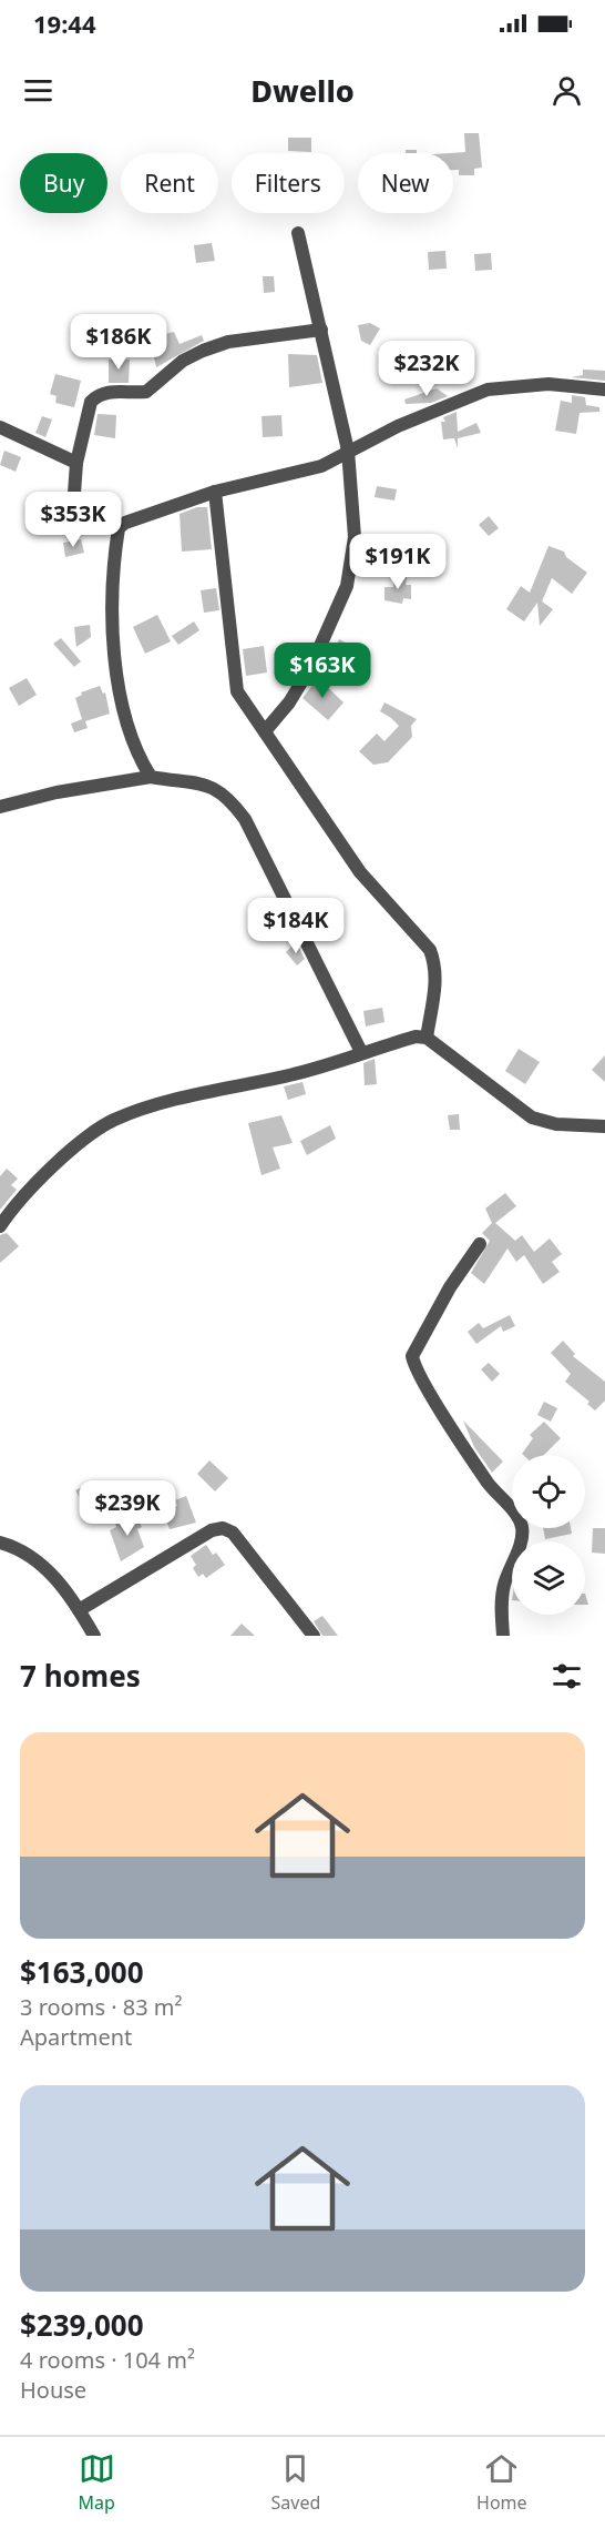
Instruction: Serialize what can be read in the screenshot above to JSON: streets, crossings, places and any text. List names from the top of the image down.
{
  "page": {
    "status": "19:44",
    "header": "Dwello",
    "chip": [
      "Buy",
      "Rent",
      "Filters",
      "New"
    ],
    "price": [
      "$186K",
      "$232K",
      "$353K",
      "$191K",
      "$163K",
      "$184K",
      "$239K"
    ],
    "heading": "7 homes",
    "list": [
      {
        "name": "$163,000",
        "note": "3 rooms · 83 m² · Apartment"
      },
      {
        "name": "$239,000",
        "note": "4 rooms · 104 m² · House"
      }
    ],
    "tabs": ["Map", "Saved", "Home"]
  }
}
